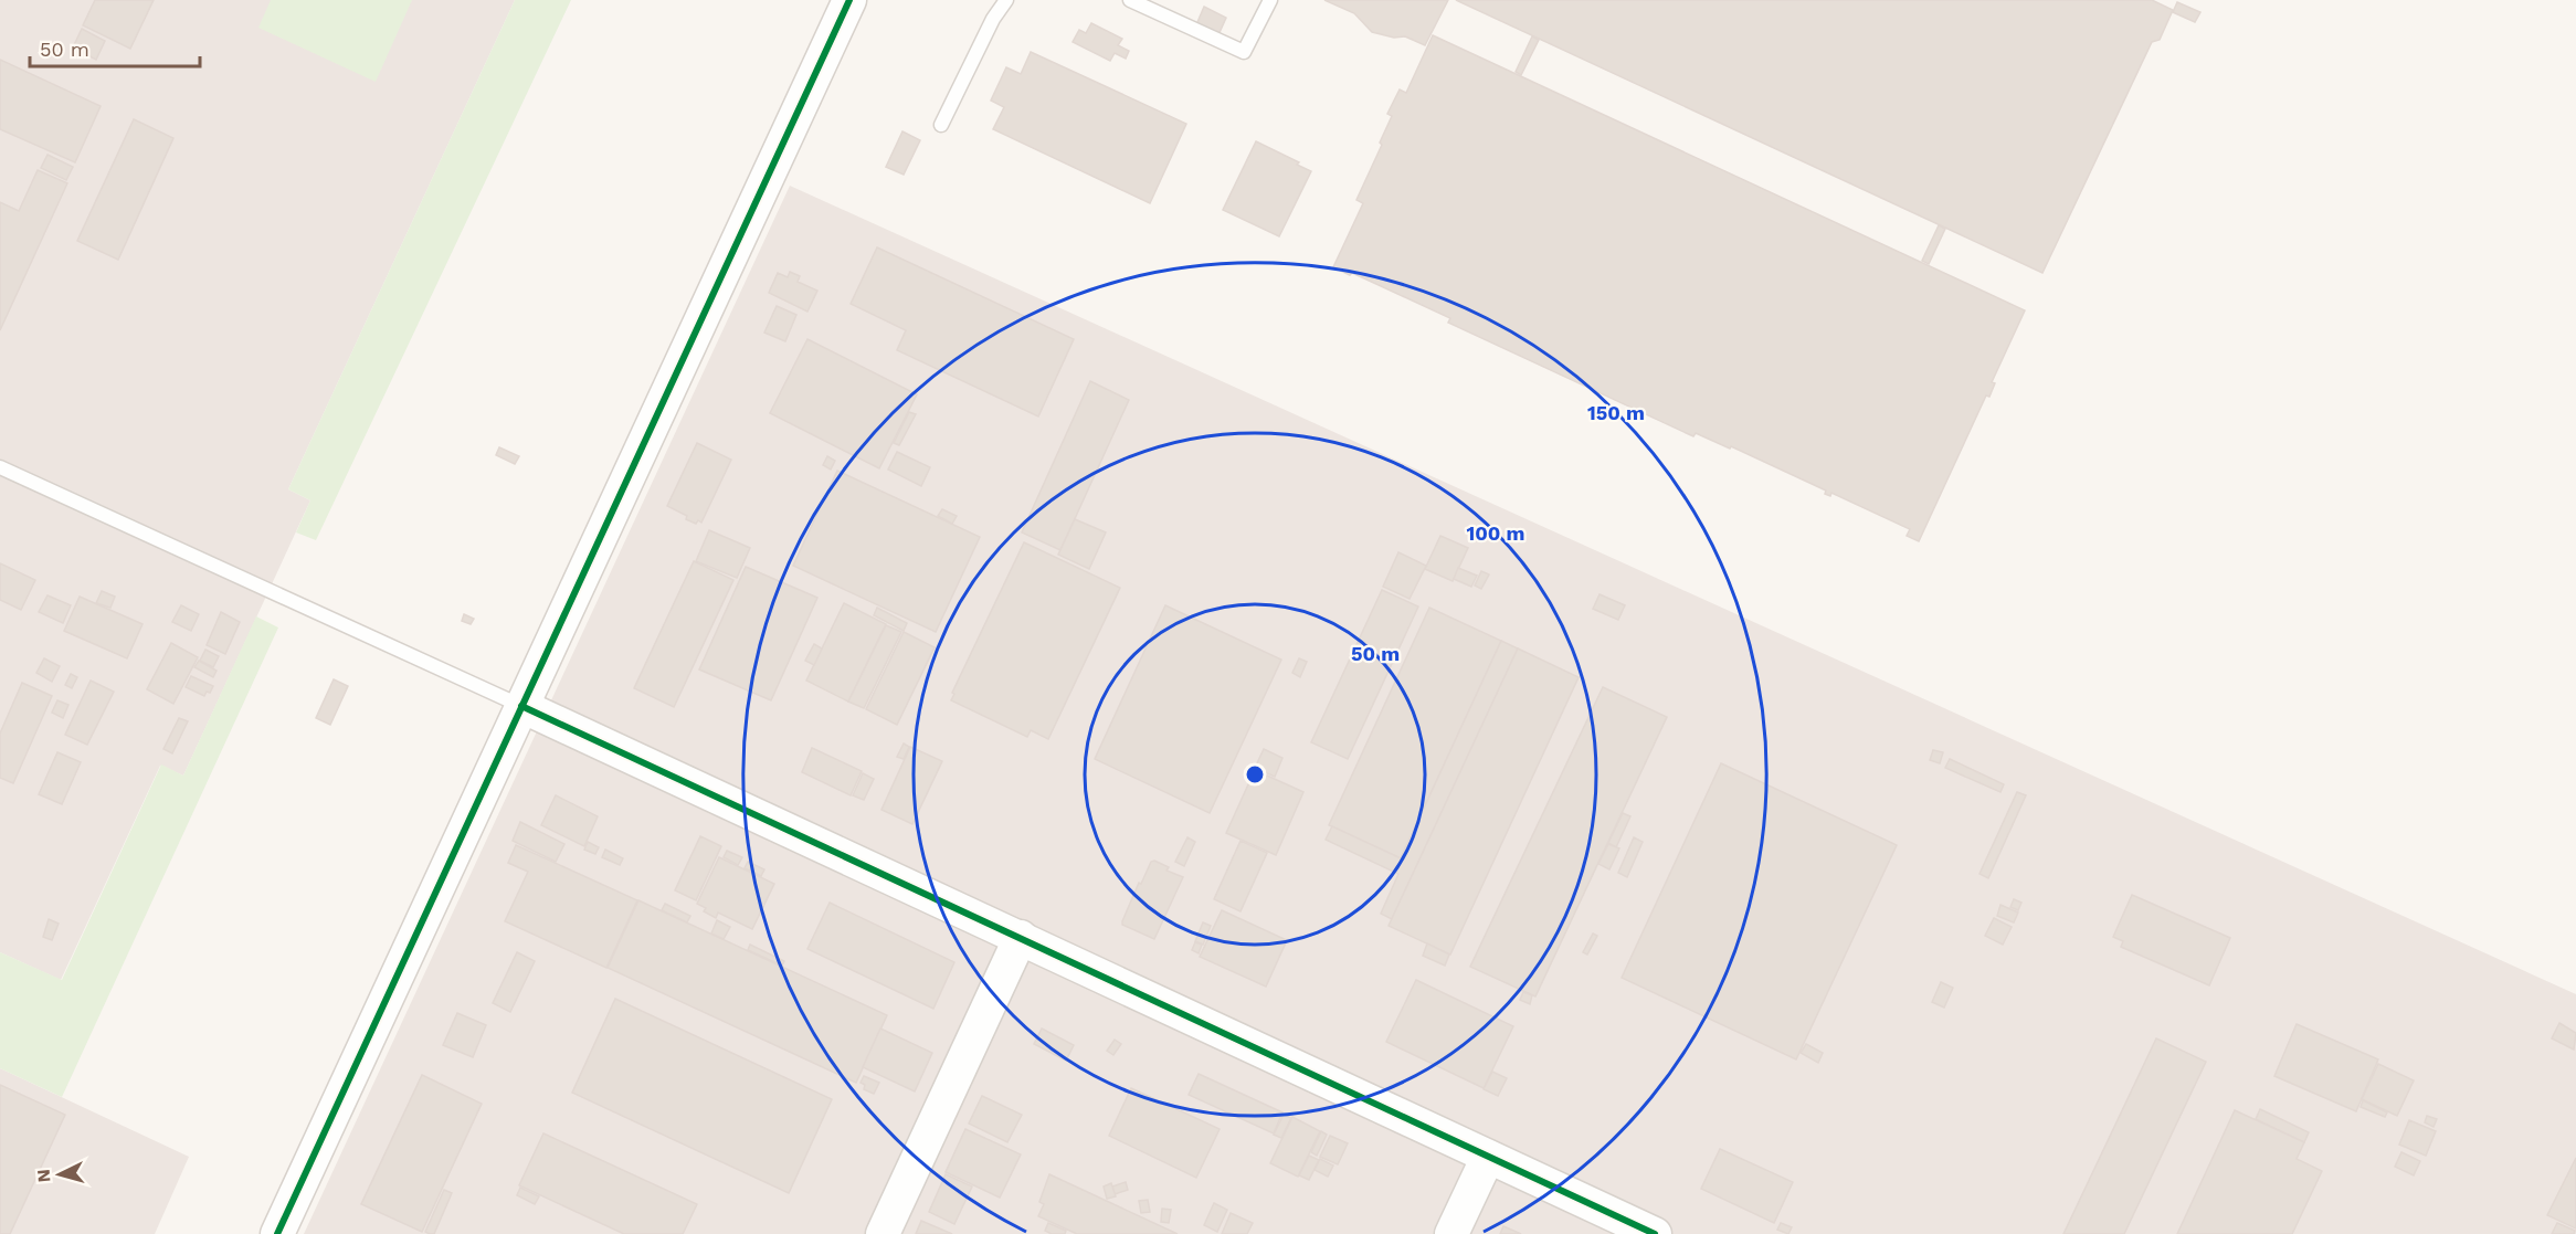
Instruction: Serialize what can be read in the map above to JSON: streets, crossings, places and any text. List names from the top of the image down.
{
  "scale_bar": "50 m",
  "north": "left",
  "rings": ["150 m", "100 m", "50 m"]
}
